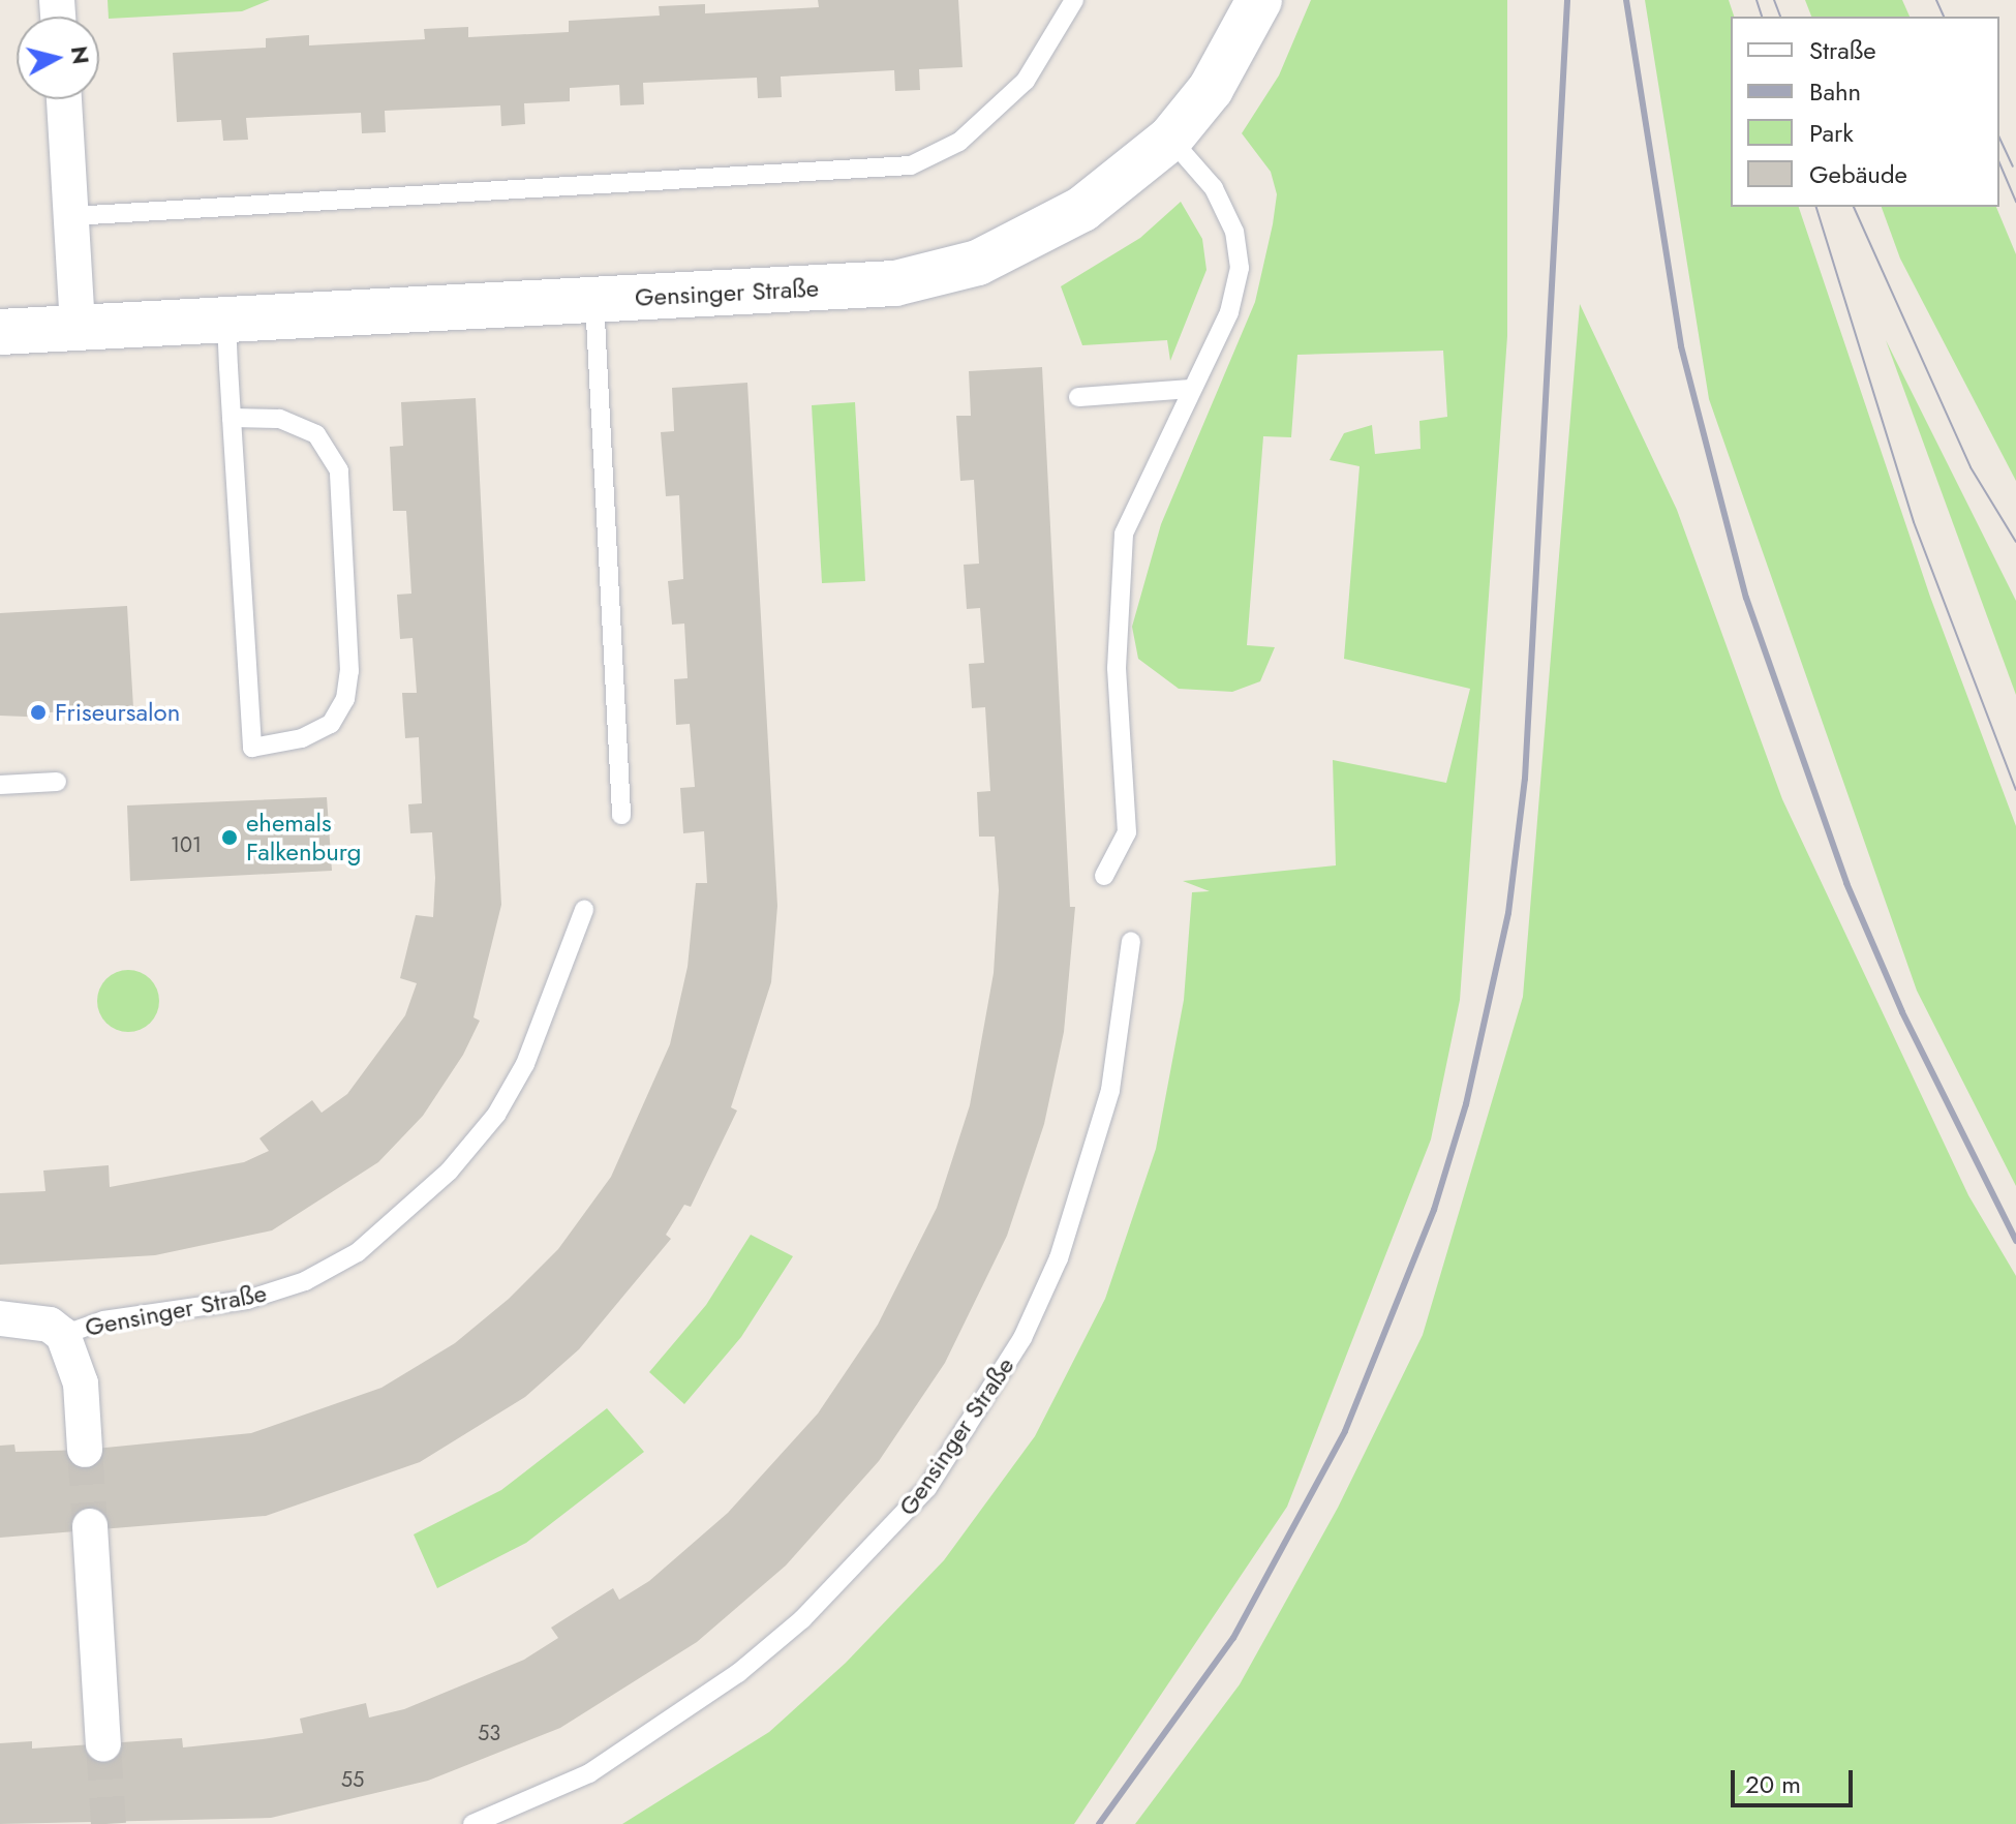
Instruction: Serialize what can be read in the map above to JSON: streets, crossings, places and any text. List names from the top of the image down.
{
  "streets": {
    "street": ["Gensinger Straße"]
  },
  "places": ["Friseursalon", "ehemals Falkenburg"],
  "house_numbers": ["101", "53", "55"],
  "legend": [
    "Straße",
    "Bahn",
    "Park",
    "Gebäude"
  ],
  "scale_bar": "20 m",
  "north": "right"
}
